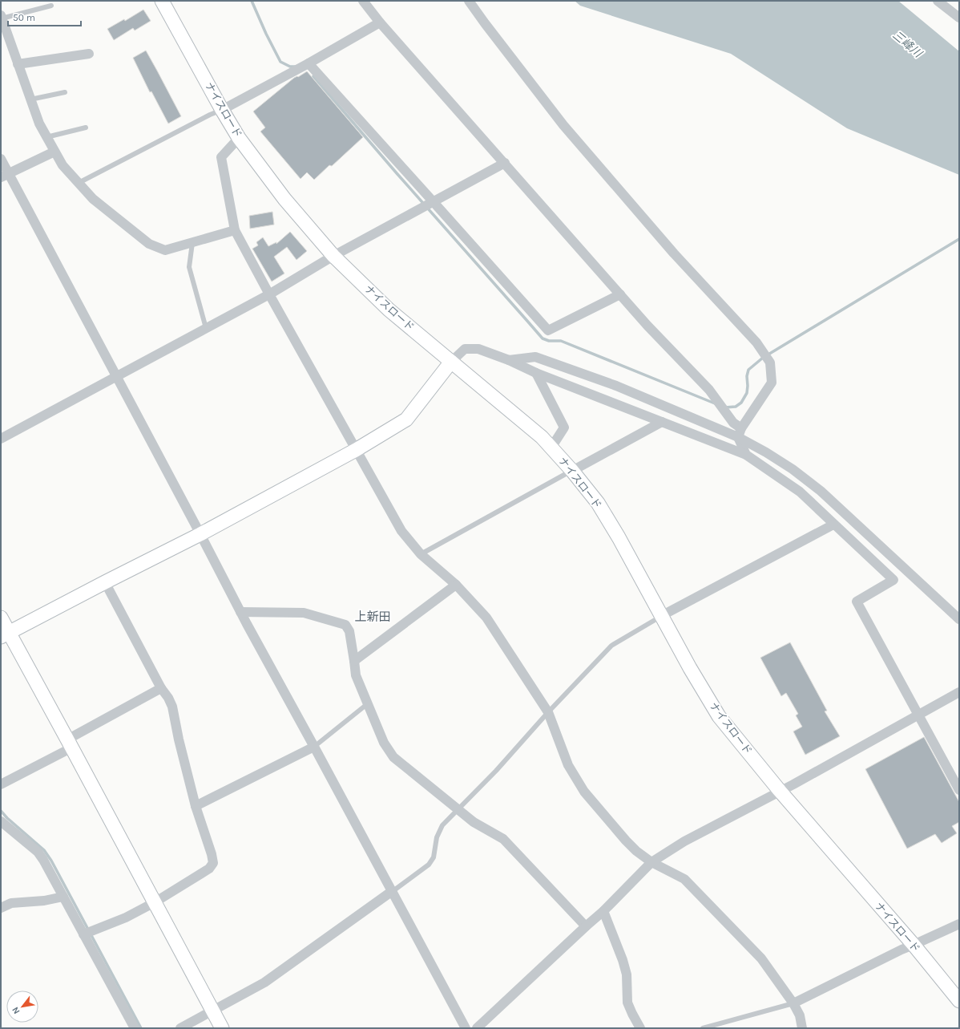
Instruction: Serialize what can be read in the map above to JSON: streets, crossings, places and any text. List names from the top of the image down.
{
  "streets": {
    "street": ["ナイスロード"]
  },
  "districts": ["上新田"],
  "water": ["三峰川"],
  "scale_bar": "50 m",
  "north": "bottom left"
}
